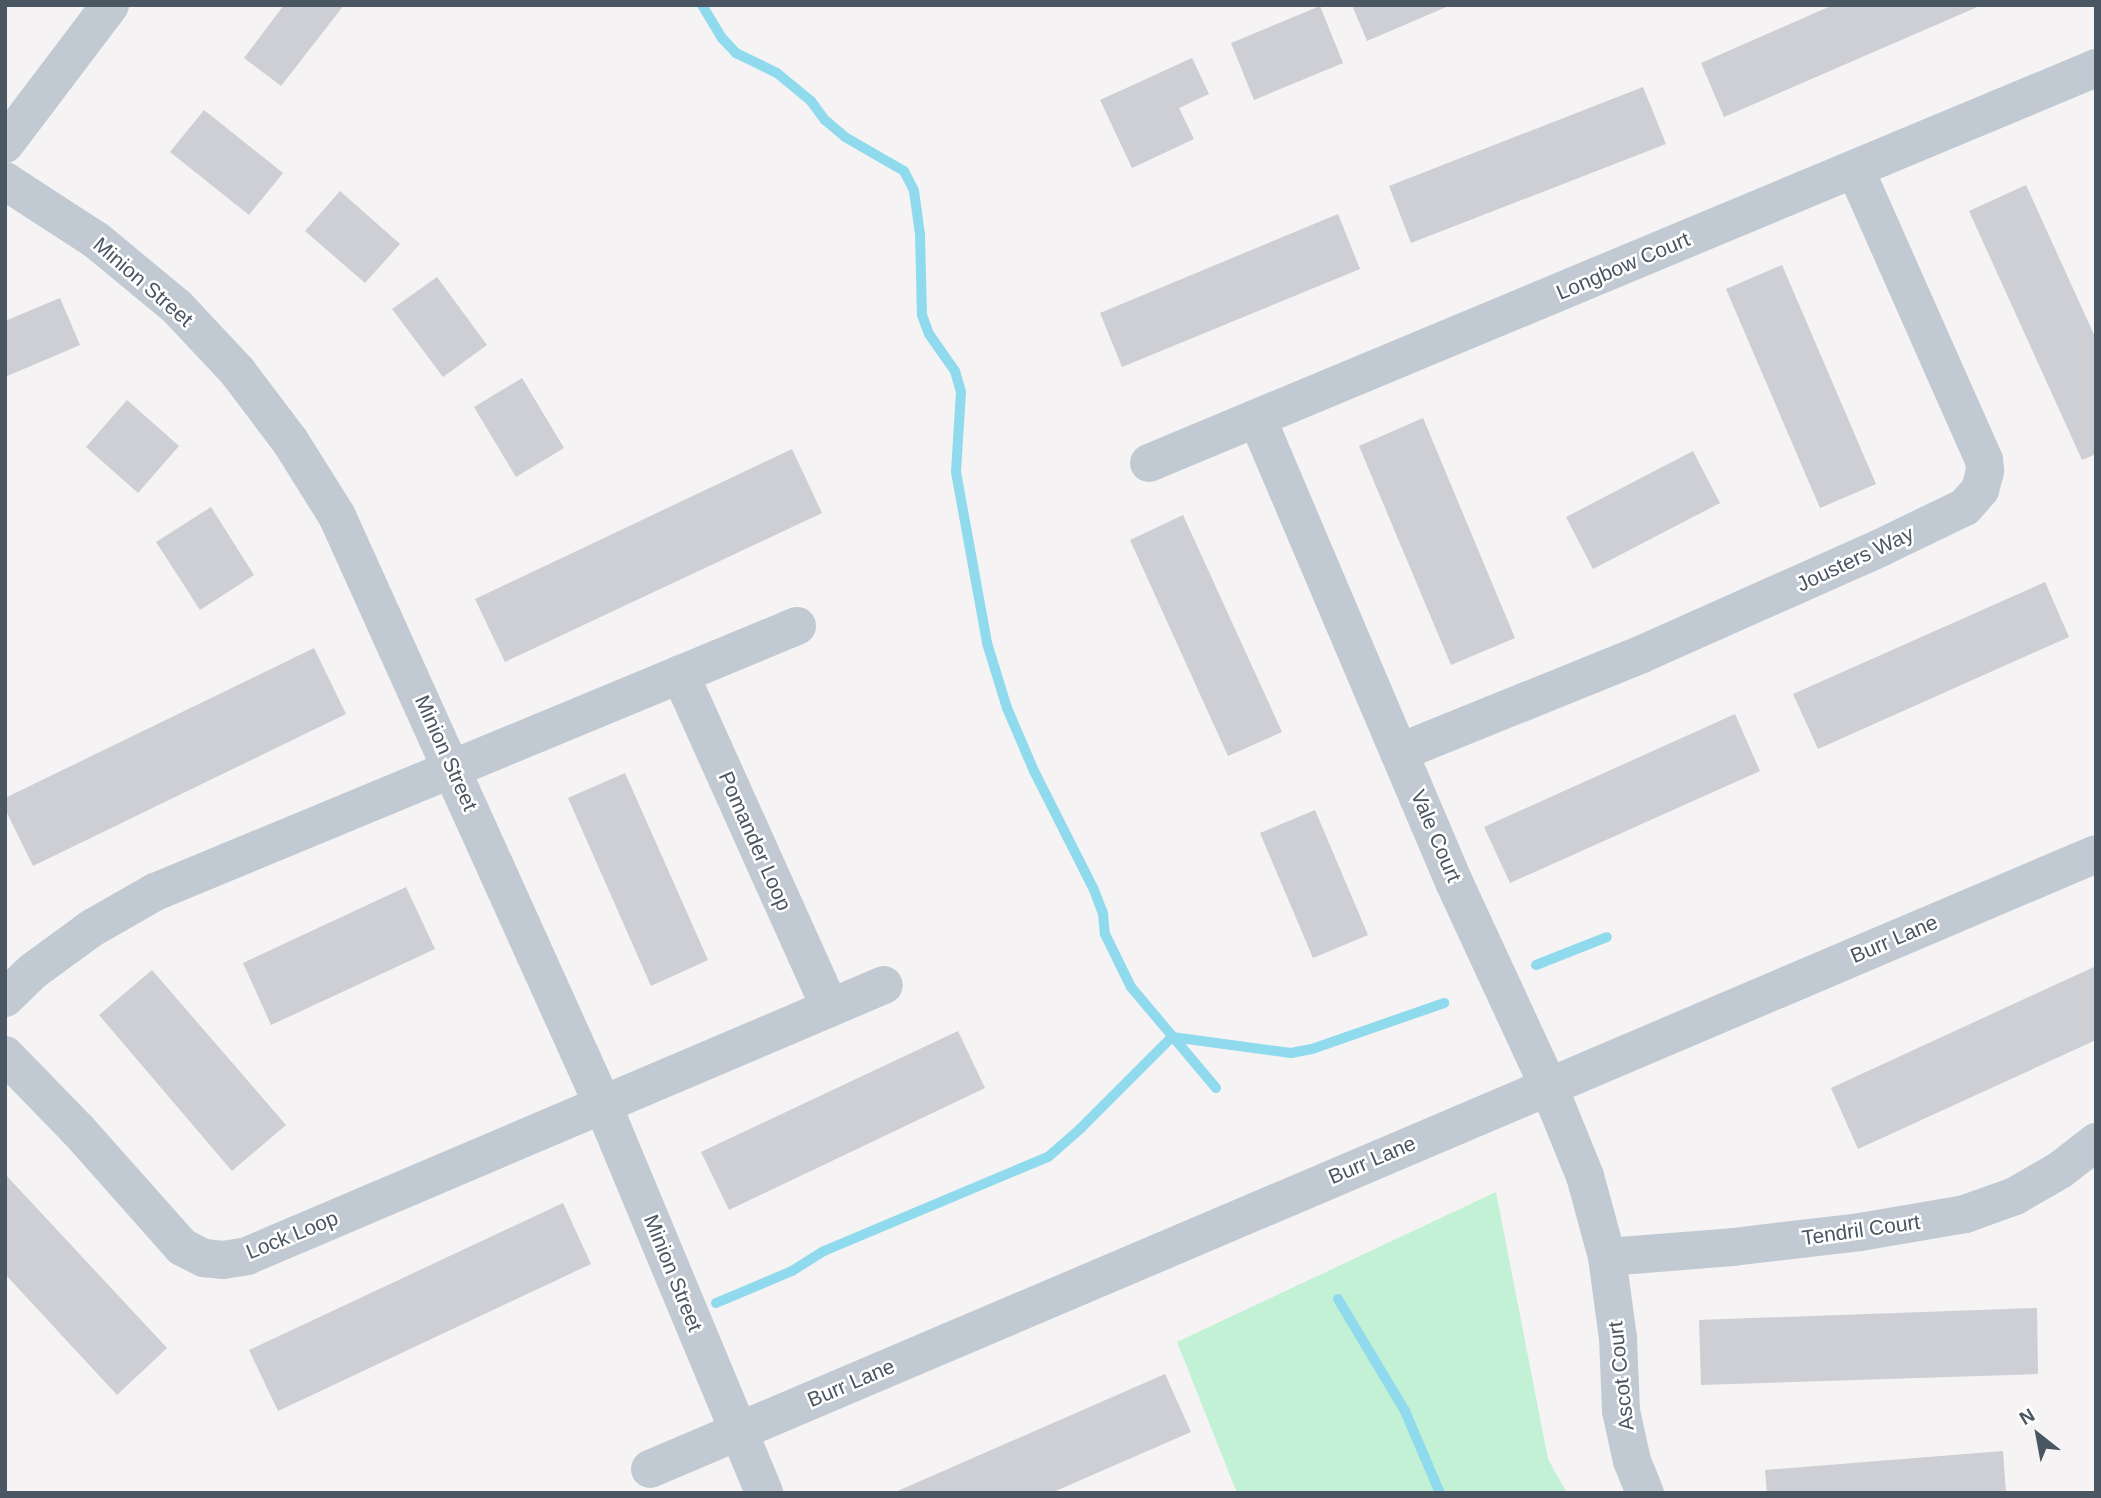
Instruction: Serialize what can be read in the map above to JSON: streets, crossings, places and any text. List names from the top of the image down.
{
  "streets": {
    "street": [
      "Longbow Court",
      "Minion Street",
      "Jousters Way",
      "Vale Court",
      "Pomander Loop",
      "Burr Lane",
      "Tendril Court",
      "Lock Loop",
      "Ascot Court"
    ]
  },
  "crossings": [
    ["Longbow Court", "Jousters Way"],
    ["Longbow Court", "Vale Court"],
    ["Minion Street", "Burr Lane"],
    ["Minion Street", "Lock Loop"],
    ["Jousters Way", "Vale Court"],
    ["Vale Court", "Burr Lane"],
    ["Vale Court", "Tendril Court"],
    ["Vale Court", "Ascot Court"],
    ["Tendril Court", "Ascot Court"]
  ],
  "north": "top left"
}
